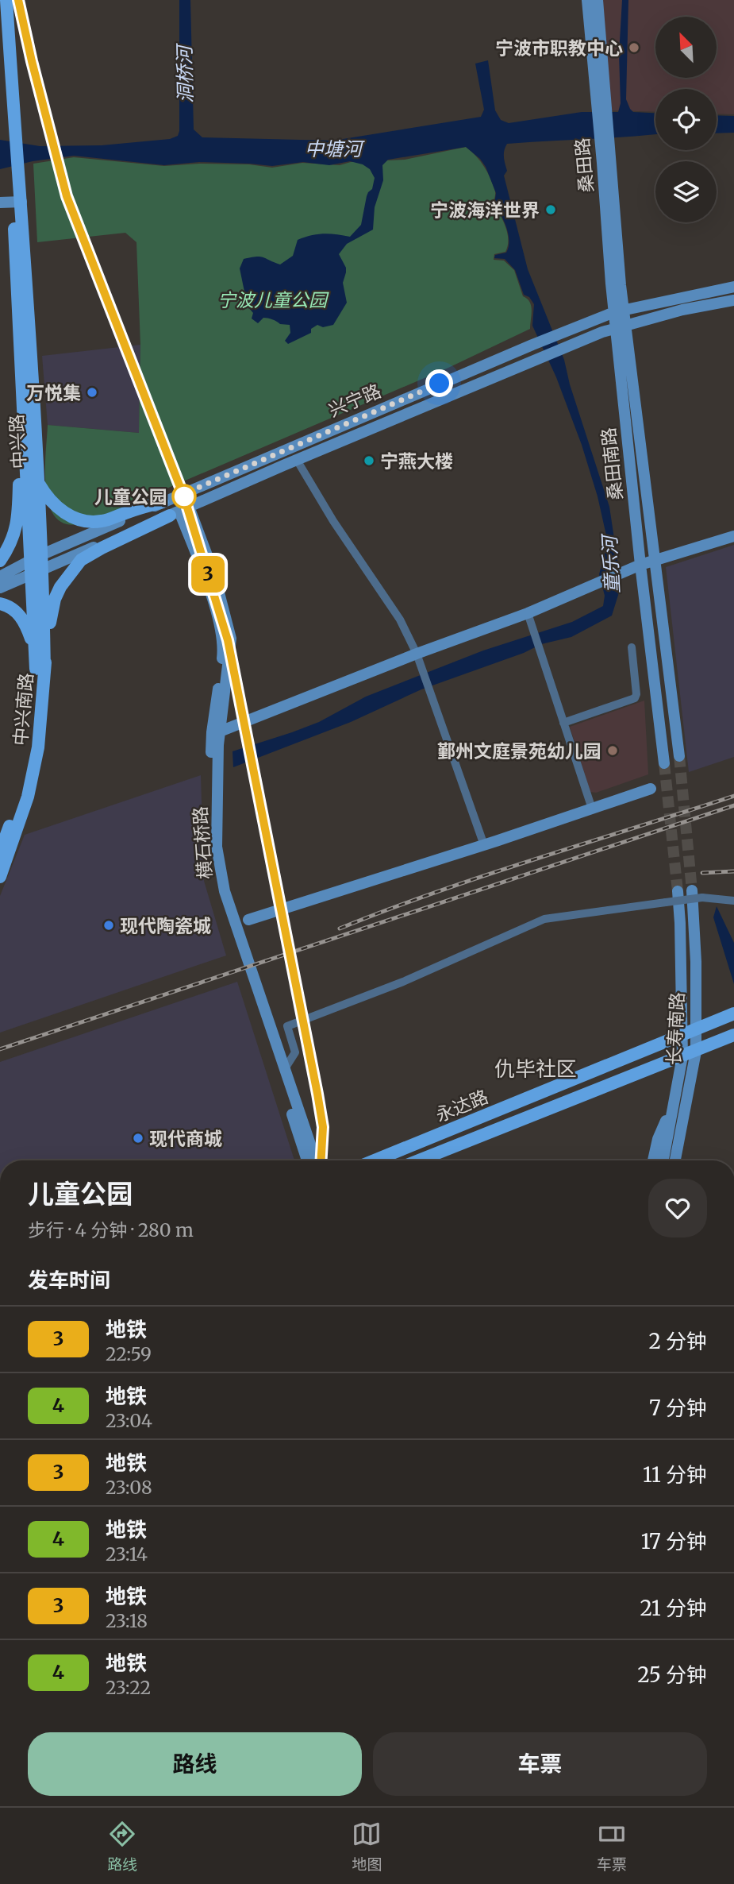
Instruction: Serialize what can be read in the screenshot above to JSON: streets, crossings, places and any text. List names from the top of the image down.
{
  "streets": {
    "main road": [
      "桑田路",
      "兴宁路",
      "中兴路",
      "桑田南路",
      "中兴南路",
      "横石桥路",
      "长寿南路",
      "永达路"
    ]
  },
  "crossings": [
    ["桑田路", "兴宁路"],
    ["桑田路", "桑田南路"],
    ["兴宁路", "中兴路"],
    ["兴宁路", "桑田南路"],
    ["兴宁路", "中兴南路"],
    ["兴宁路", "横石桥路"],
    ["中兴路", "中兴南路"],
    ["中兴南路", "横石桥路"],
    ["长寿南路", "永达路"]
  ],
  "districts": ["仇毕社区"],
  "water": ["洞桥河", "中塘河", "童乐河"],
  "parks": ["宁波儿童公园"],
  "places": [
    "宁波市职教中心",
    "宁波海洋世界",
    "万悦集",
    "宁燕大楼",
    "儿童公园",
    "鄞州文庭景苑幼儿园",
    "现代陶瓷城",
    "现代商城"
  ],
  "lines": ["metro line 3"],
  "north": "top left",
  "page": {
    "on_map": "3",
    "heading": [
      ["儿童公园", "步行 · 4 分钟 · 280 m"],
      "发车时间"
    ],
    "list": [
      {
        "mark": "3",
        "name": "地铁",
        "note": "22:59",
        "value": "2 分钟"
      },
      {
        "mark": "4",
        "name": "地铁",
        "note": "23:04",
        "value": "7 分钟"
      },
      {
        "mark": "3",
        "name": "地铁",
        "note": "23:08",
        "value": "11 分钟"
      },
      {
        "mark": "4",
        "name": "地铁",
        "note": "23:14",
        "value": "17 分钟"
      },
      {
        "mark": "3",
        "name": "地铁",
        "note": "23:18",
        "value": "21 分钟"
      },
      {
        "mark": "4",
        "name": "地铁",
        "note": "23:22",
        "value": "25 分钟"
      }
    ],
    "buttons": ["路线", "车票"],
    "tabs": ["路线", "地图", "车票"]
  }
}
